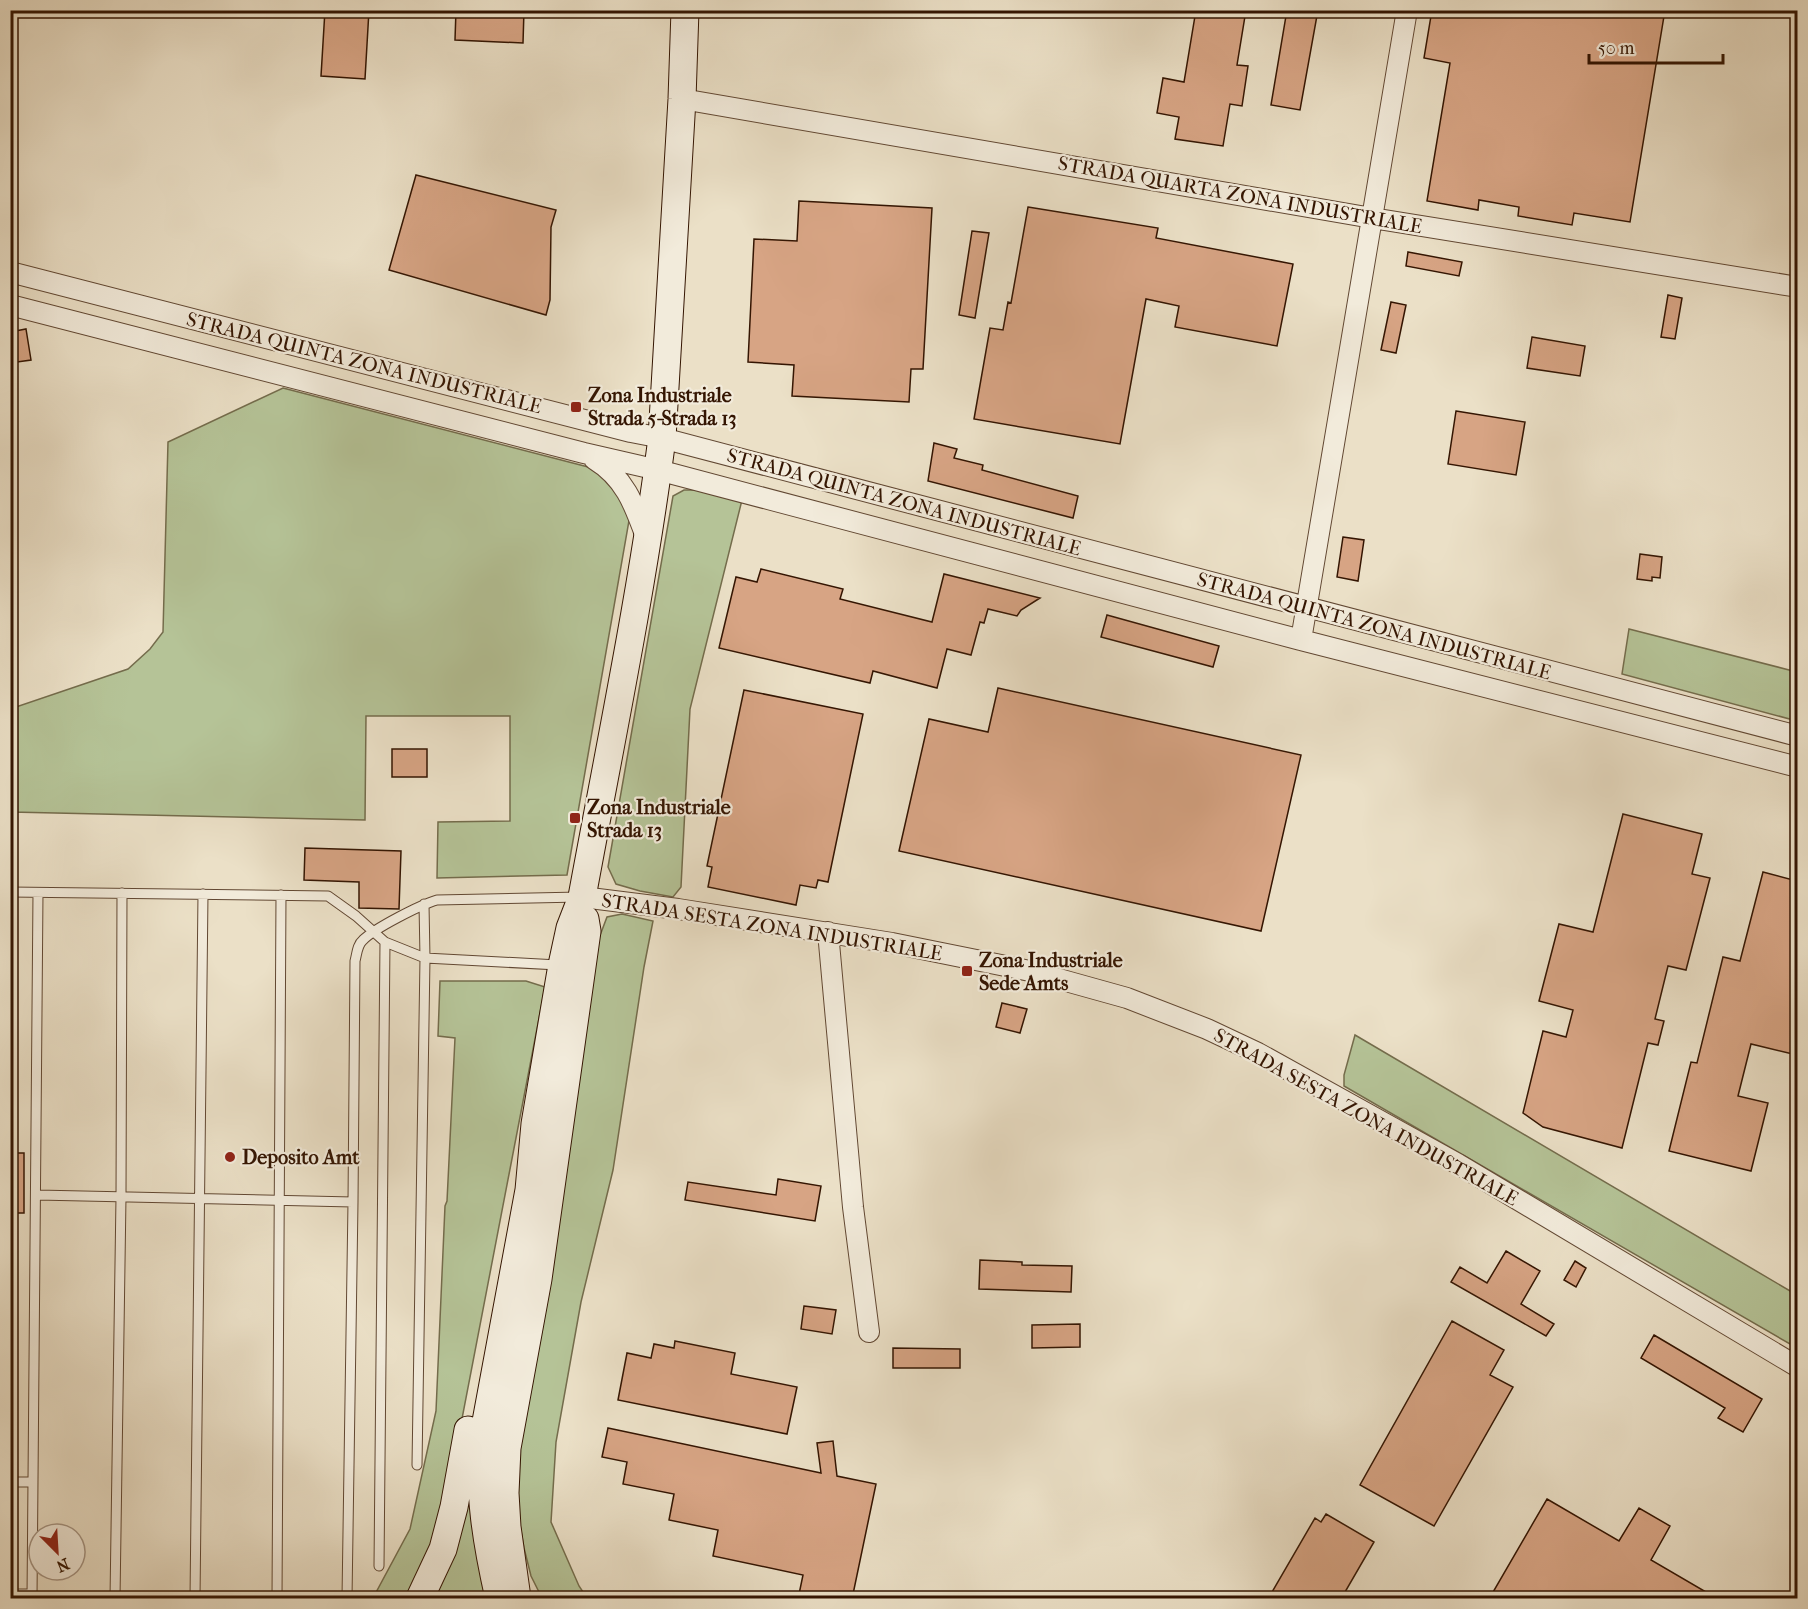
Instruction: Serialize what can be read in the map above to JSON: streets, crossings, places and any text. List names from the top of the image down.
{
  "streets": {
    "street": ["STRADA QUARTA ZONA INDUSTRIALE", "STRADA QUINTA ZONA INDUSTRIALE", "STRADA SESTA ZONA INDUSTRIALE"]
  },
  "places": {
    "transit": ["Zona Industriale Strada 5-Strada 13", "Zona Industriale Strada 13", "Zona Industriale Sede Amts"],
    "other": ["Deposito Amt"]
  },
  "scale_bar": "50 m",
  "north": "bottom right"
}
